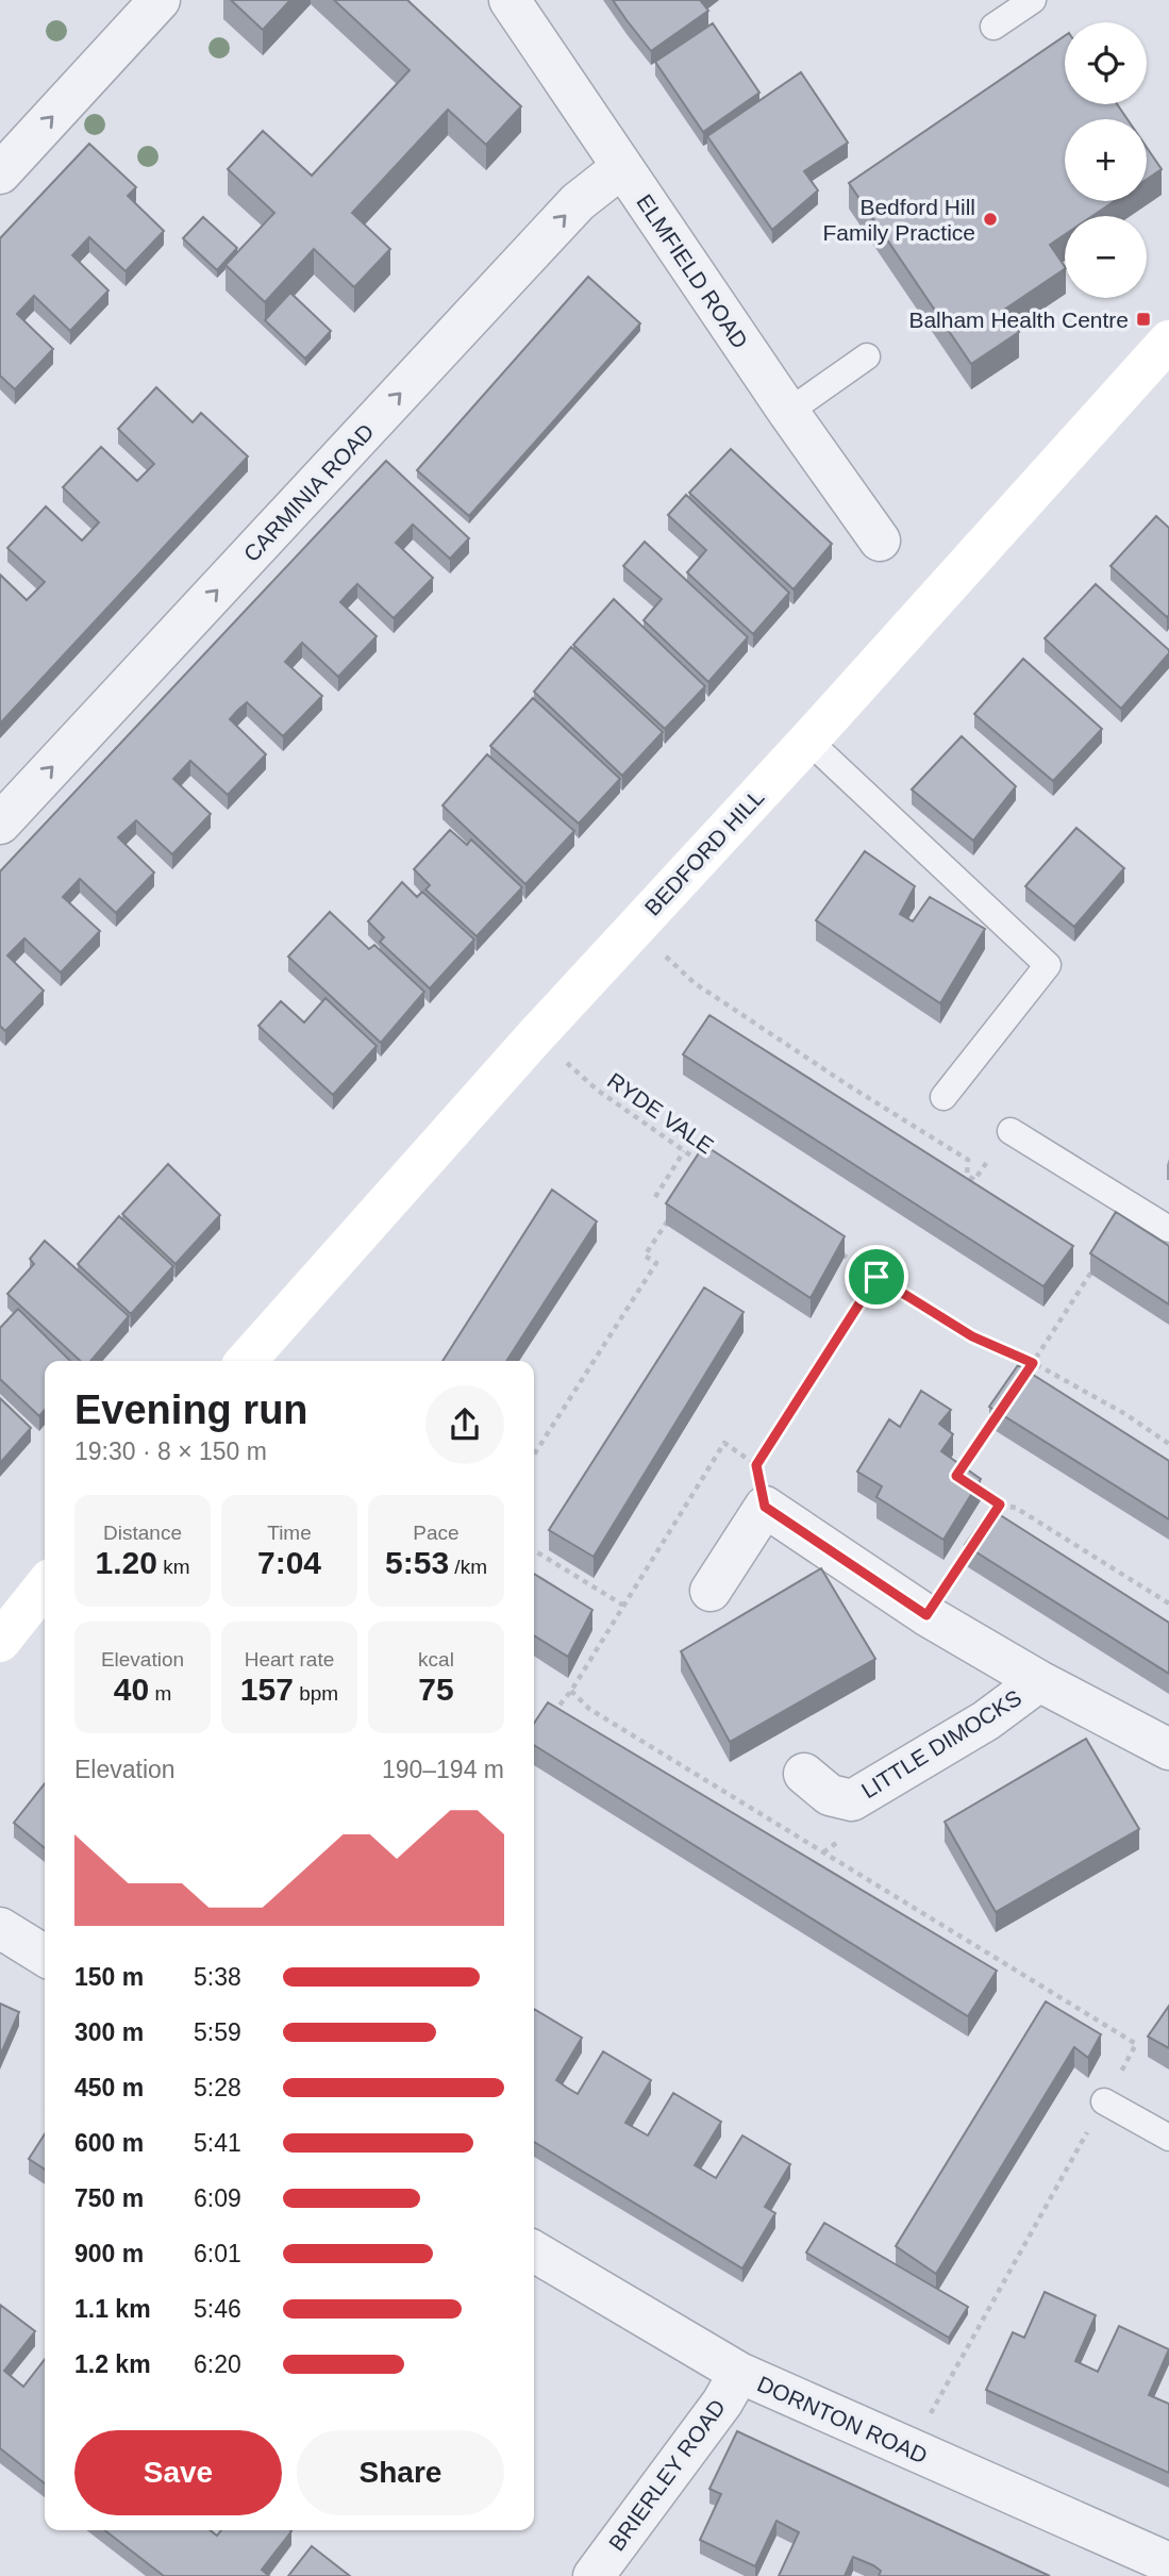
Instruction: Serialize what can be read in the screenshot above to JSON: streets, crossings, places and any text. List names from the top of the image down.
{
  "streets": {
    "main road": ["BEDFORD HILL"],
    "street": [
      "ELMFIELD ROAD",
      "CARMINIA ROAD",
      "LITTLE DIMOCKS",
      "DORNTON ROAD",
      "BRIERLEY ROAD"
    ],
    "path": ["RYDE VALE"]
  },
  "crossings": [
    ["ELMFIELD ROAD", "CARMINIA ROAD"],
    ["BEDFORD HILL", "RYDE VALE"],
    ["DORNTON ROAD", "BRIERLEY ROAD"]
  ],
  "one_way": ["CARMINIA ROAD"],
  "places": {
    "other": ["Bedford Hill Family Practice"],
    "transit": ["Balham Health Centre"]
  },
  "page": {
    "map_buttons": ["+", "−"],
    "heading": ["Evening run", "19:30 · 8 × 150 m"],
    "stats": [
      ["Distance", "1.20 km"],
      ["Time", "7:04"],
      ["Pace", "5:53 /km"],
      ["Elevation", "40 m"],
      ["Heart rate", "157 bpm"],
      ["kcal", "75"]
    ],
    "chart": ["Elevation", "190–194 m"],
    "list": [
      {
        "name": "150 m",
        "note": "5:38"
      },
      {
        "name": "300 m",
        "note": "5:59"
      },
      {
        "name": "450 m",
        "note": "5:28"
      },
      {
        "name": "600 m",
        "note": "5:41"
      },
      {
        "name": "750 m",
        "note": "6:09"
      },
      {
        "name": "900 m",
        "note": "6:01"
      },
      {
        "name": "1.1 km",
        "note": "5:46"
      },
      {
        "name": "1.2 km",
        "note": "6:20"
      }
    ],
    "buttons": ["Save", "Share"]
  }
}
